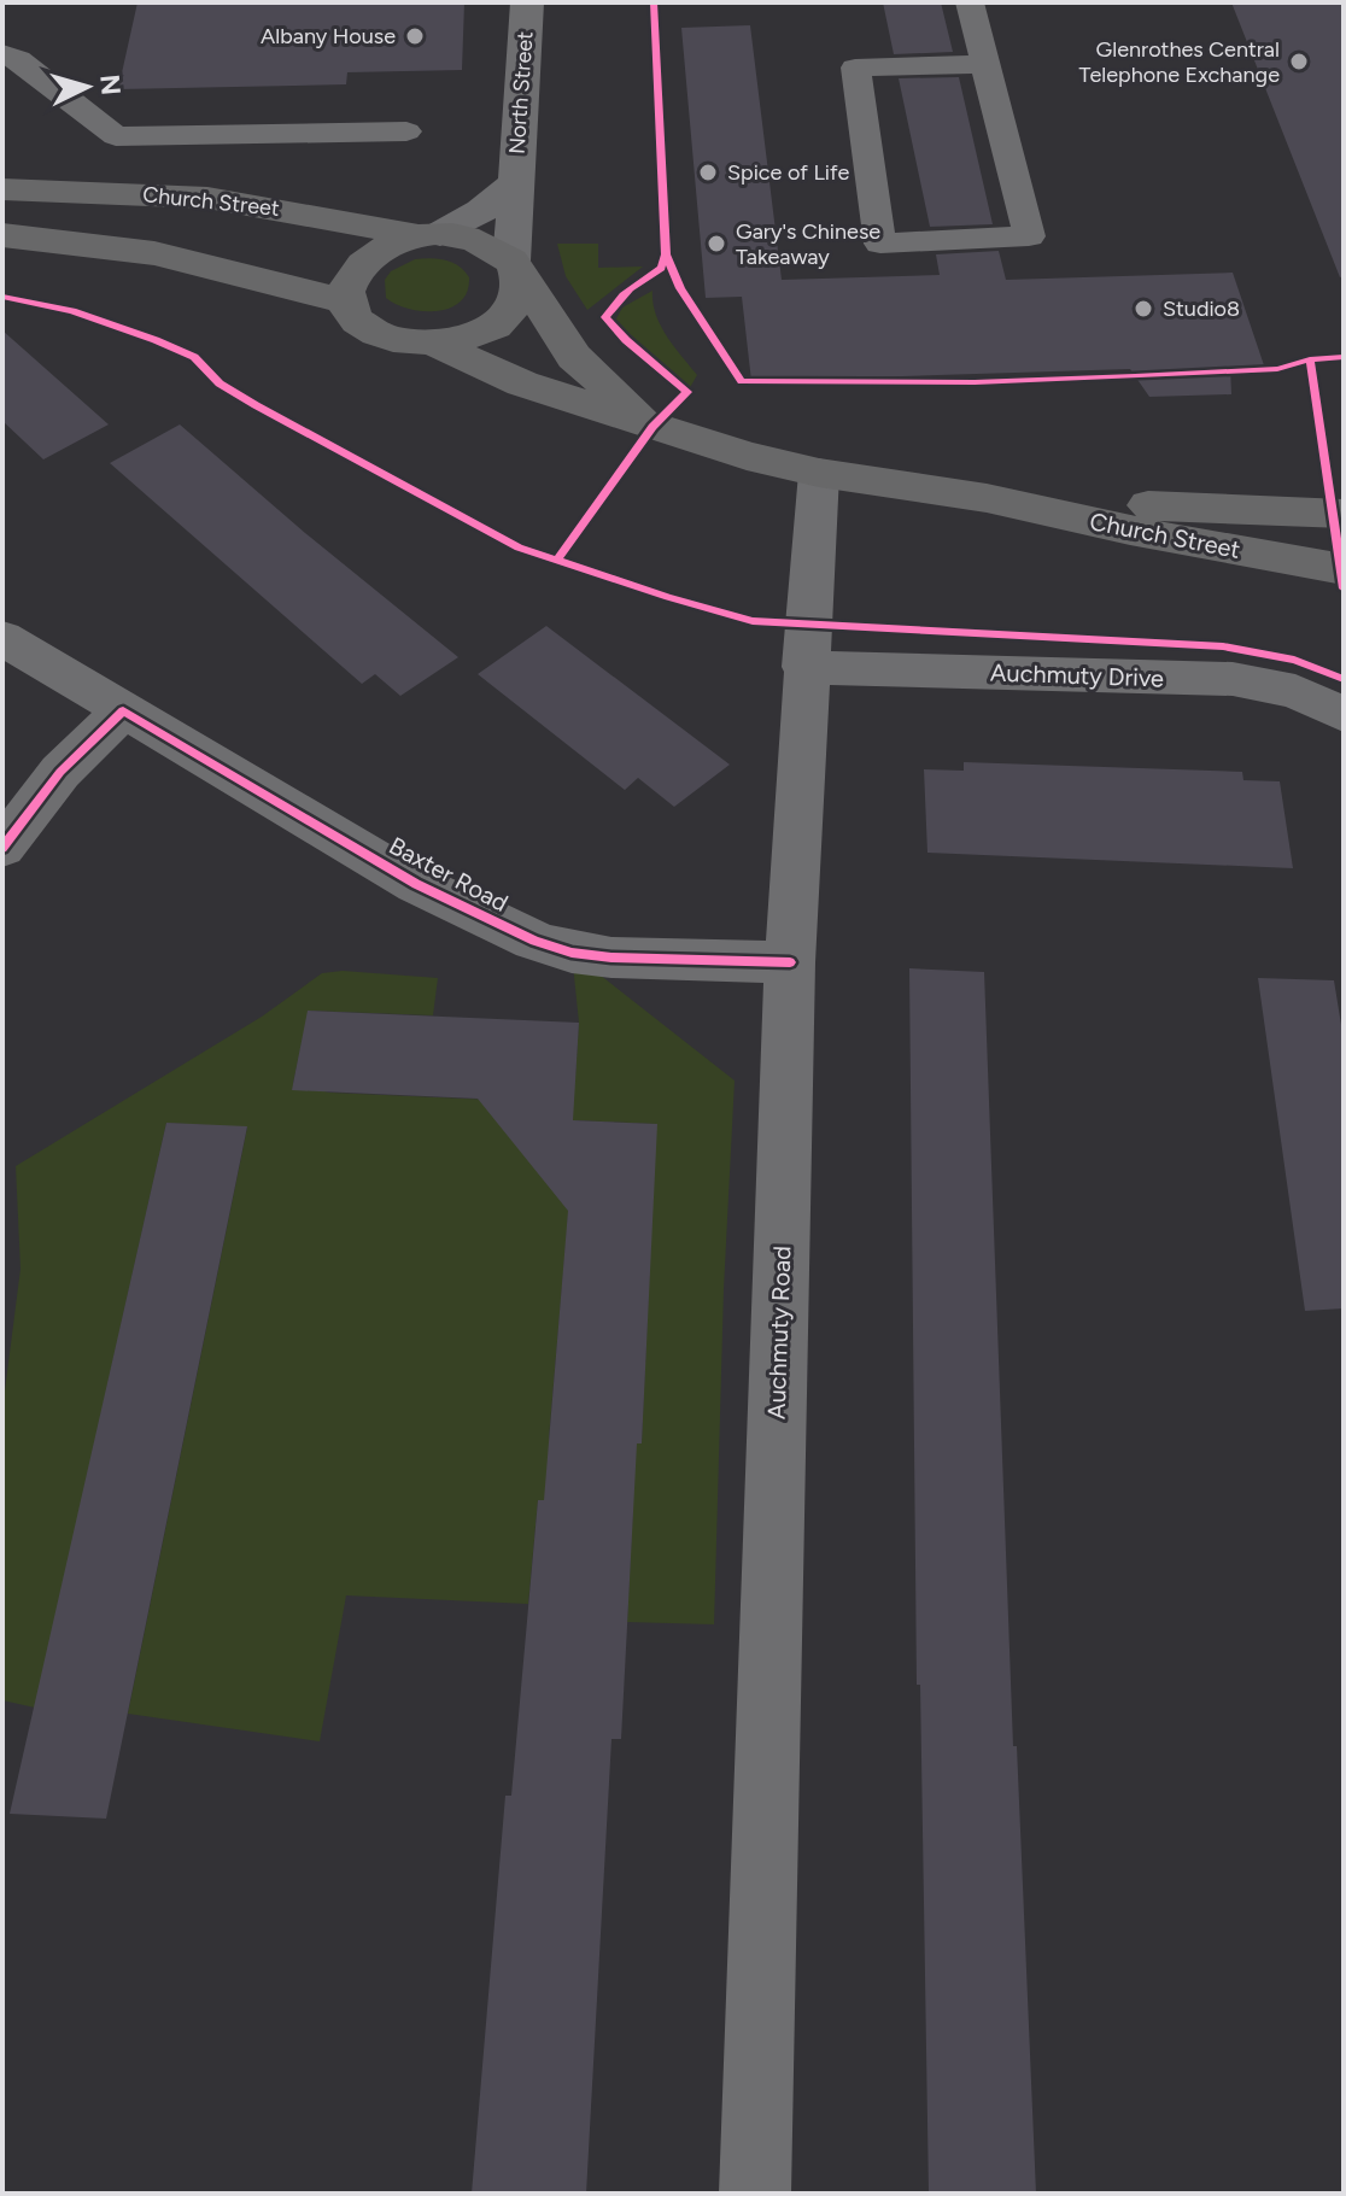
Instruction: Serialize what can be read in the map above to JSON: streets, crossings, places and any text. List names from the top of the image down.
{
  "streets": {
    "street": [
      "North Street",
      "Church Street",
      "Auchmuty Drive",
      "Baxter Road",
      "Auchmuty Road"
    ]
  },
  "crossings": [
    ["North Street", "Church Street"],
    ["Church Street", "Auchmuty Road"],
    ["Auchmuty Drive", "Auchmuty Road"],
    ["Baxter Road", "Auchmuty Road"]
  ],
  "places": [
    "Albany House",
    "Glenrothes Central Telephone Exchange",
    "Spice of Life",
    "Gary's Chinese Takeaway",
    "Studio8"
  ],
  "north": "right"
}
